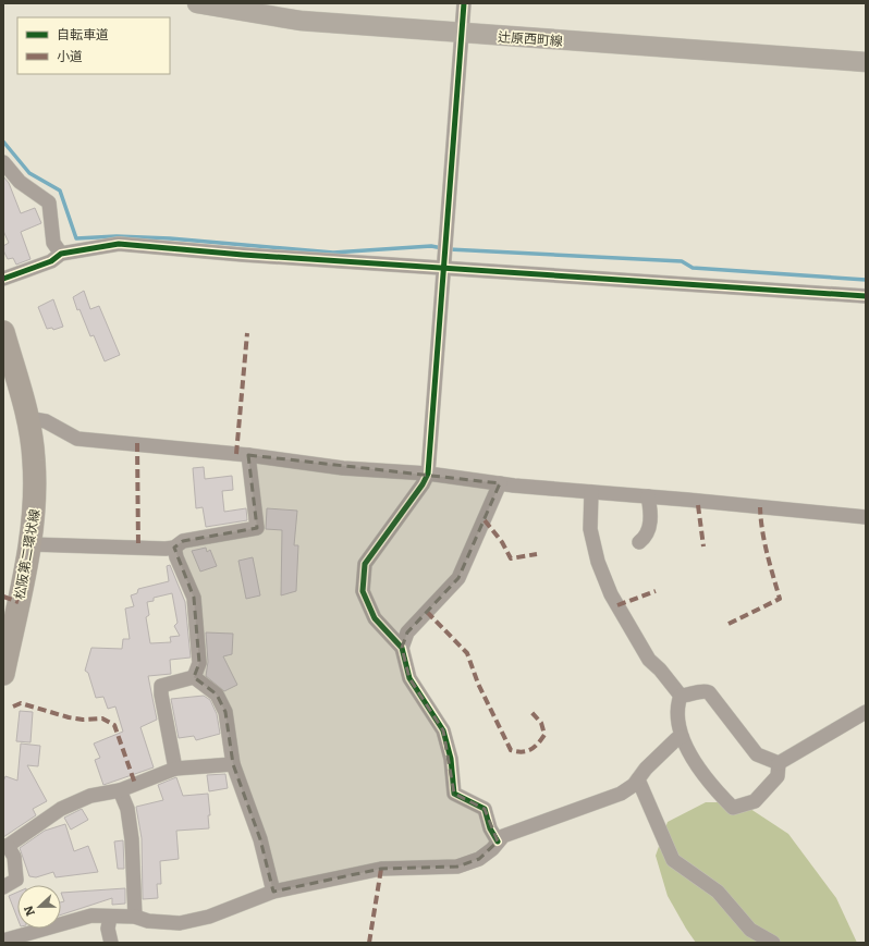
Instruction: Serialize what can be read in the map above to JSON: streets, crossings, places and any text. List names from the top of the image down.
{
  "streets": {
    "main road": ["辻原西町線", "松阪第二環状線"]
  },
  "legend": ["自転車道", "小道"],
  "north": "left"
}
